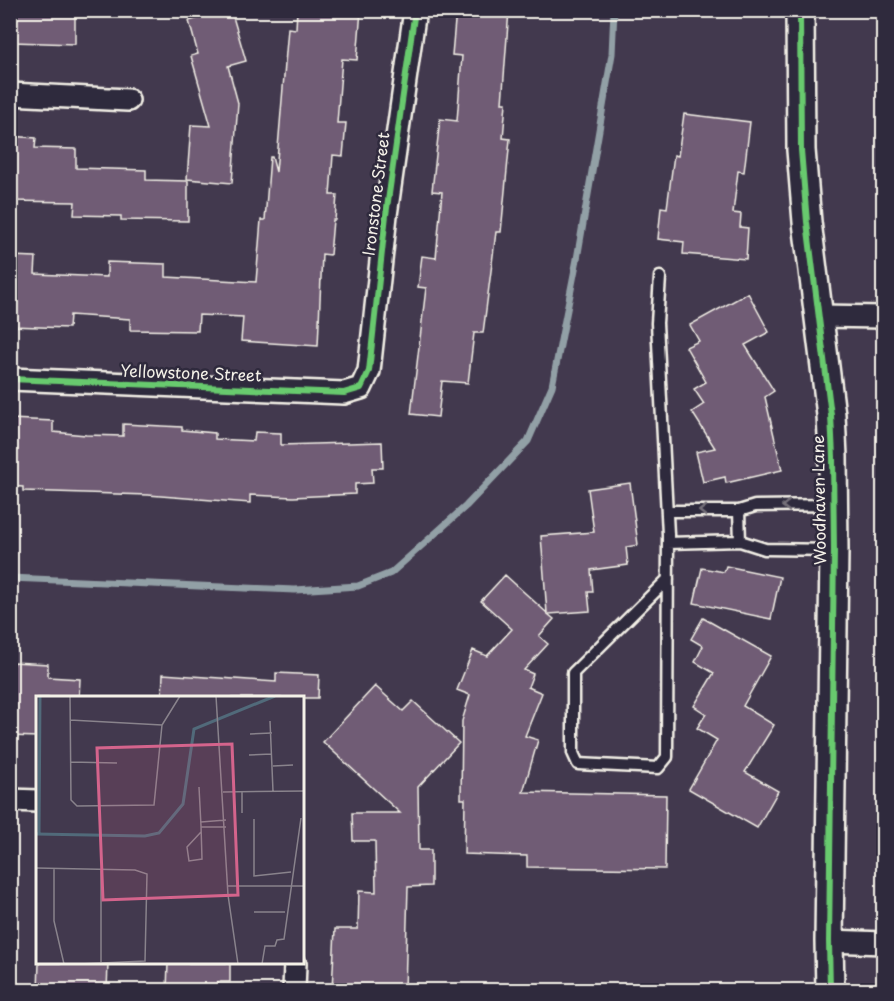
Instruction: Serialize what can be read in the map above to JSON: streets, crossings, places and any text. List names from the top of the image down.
{
  "streets": {
    "street": ["Ironstone Street", "Yellowstone Street", "Woodhaven Lane"]
  },
  "crossings": [
    ["Ironstone Street", "Yellowstone Street"]
  ]
}
